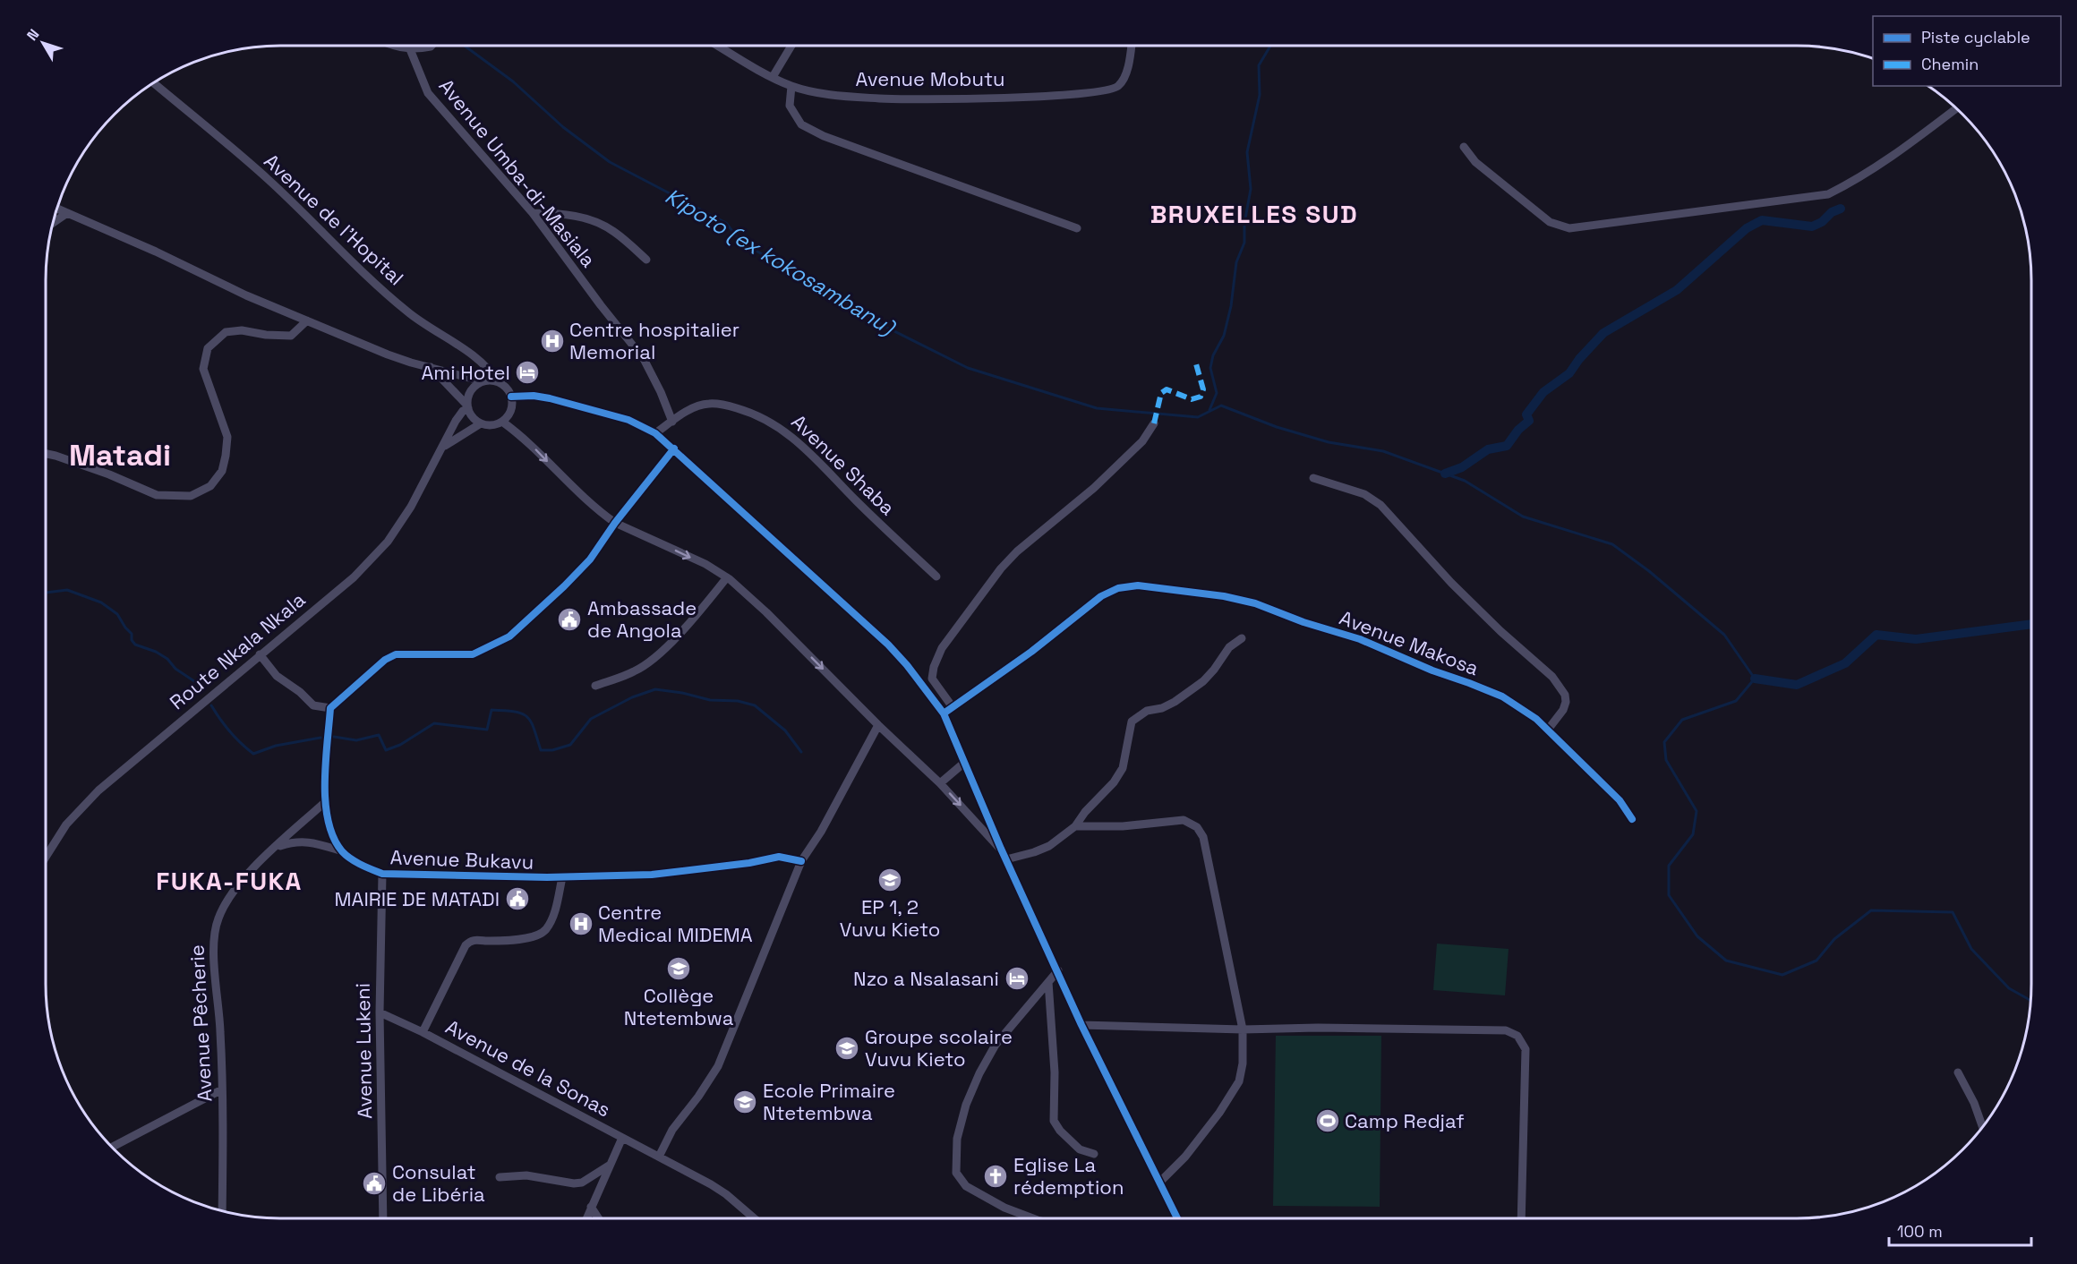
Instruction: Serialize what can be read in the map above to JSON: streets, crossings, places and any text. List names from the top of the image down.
{
  "streets": {
    "street": [
      "Avenue Mobutu",
      "Avenue Umba-di-Masiala",
      "Avenue de l'Hopital",
      "Avenue Shaba",
      "Avenue Makosa",
      "Route Nkala Nkala",
      "Avenue Bukavu",
      "Avenue Pêcherie",
      "Avenue Lukeni",
      "Avenue de la Sonas"
    ]
  },
  "crossings": [
    ["Avenue Umba-di-Masiala", "Avenue Shaba"],
    ["Avenue de l'Hopital", "Route Nkala Nkala"],
    ["Avenue Bukavu", "Avenue Pêcherie"],
    ["Avenue Bukavu", "Avenue Lukeni"],
    ["Avenue Lukeni", "Avenue de la Sonas"]
  ],
  "districts": ["BRUXELLES SUD", "Matadi", "FUKA-FUKA"],
  "water": ["Kipoto (ex kokosambanu)"],
  "places": {
    "hospital": ["Centre hospitalier Memorial", "Centre Medical MIDEMA"],
    "hotel": ["Ami Hotel", "Nzo a Nsalasani"],
    "public building": ["Ambassade de Angola", "MAIRIE DE MATADI", "Consulat de Libéria"],
    "school or university": [
      "EP 1, 2 Vuvu Kieto",
      "Collège Ntetembwa",
      "Groupe scolaire Vuvu Kieto",
      "Ecole Primaire Ntetembwa"
    ],
    "sports": ["Camp Redjaf"],
    "church": ["Eglise La rédemption"]
  },
  "legend": ["Piste cyclable", "Chemin"],
  "scale_bar": "100 m",
  "north": "top left"
}
